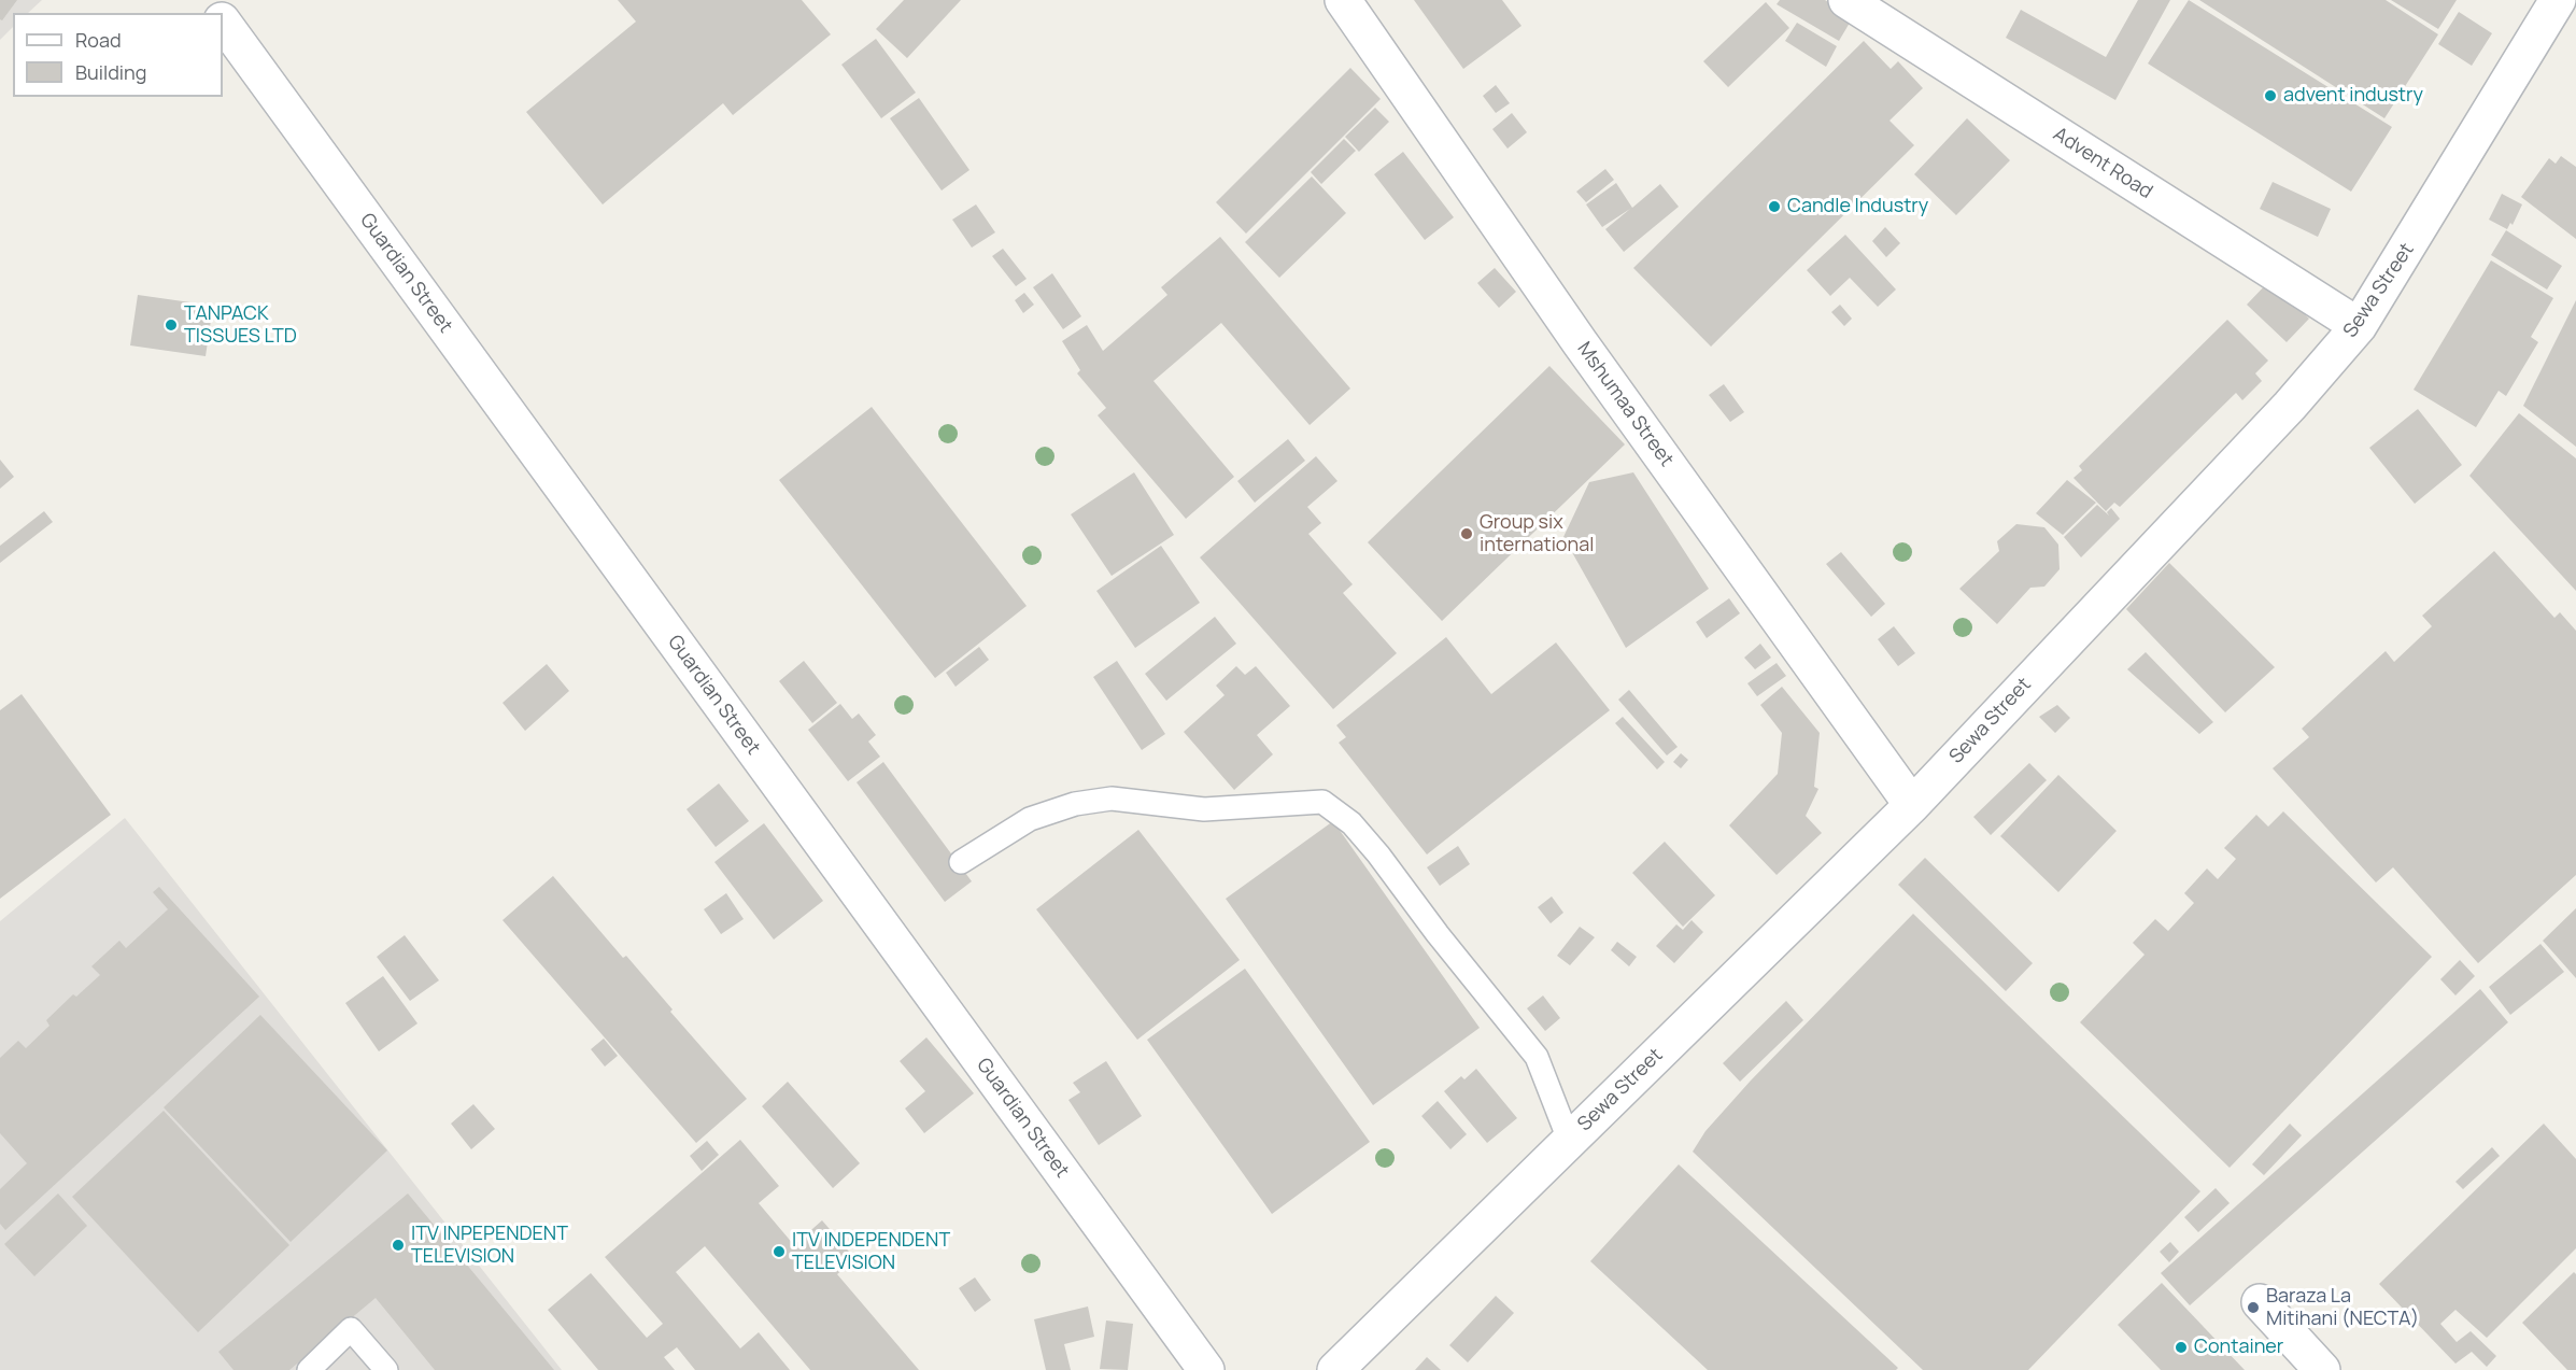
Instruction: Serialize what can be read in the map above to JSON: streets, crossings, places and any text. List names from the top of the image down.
{
  "streets": {
    "street": [
      "Advent Road",
      "Guardian Street",
      "Sewa Street",
      "Mshumaa Street"
    ]
  },
  "crossings": [
    ["Advent Road", "Sewa Street"],
    ["Sewa Street", "Mshumaa Street"]
  ],
  "places": [
    "advent industry",
    "Candle Industry",
    "TANPACK TISSUES LTD",
    "Group six international",
    "ITV INPEPENDENT TELEVISION",
    "ITV INDEPENDENT TELEVISION",
    "Baraza La Mitihani (NECTA)",
    "Container"
  ],
  "legend": ["Road", "Building"]
}
